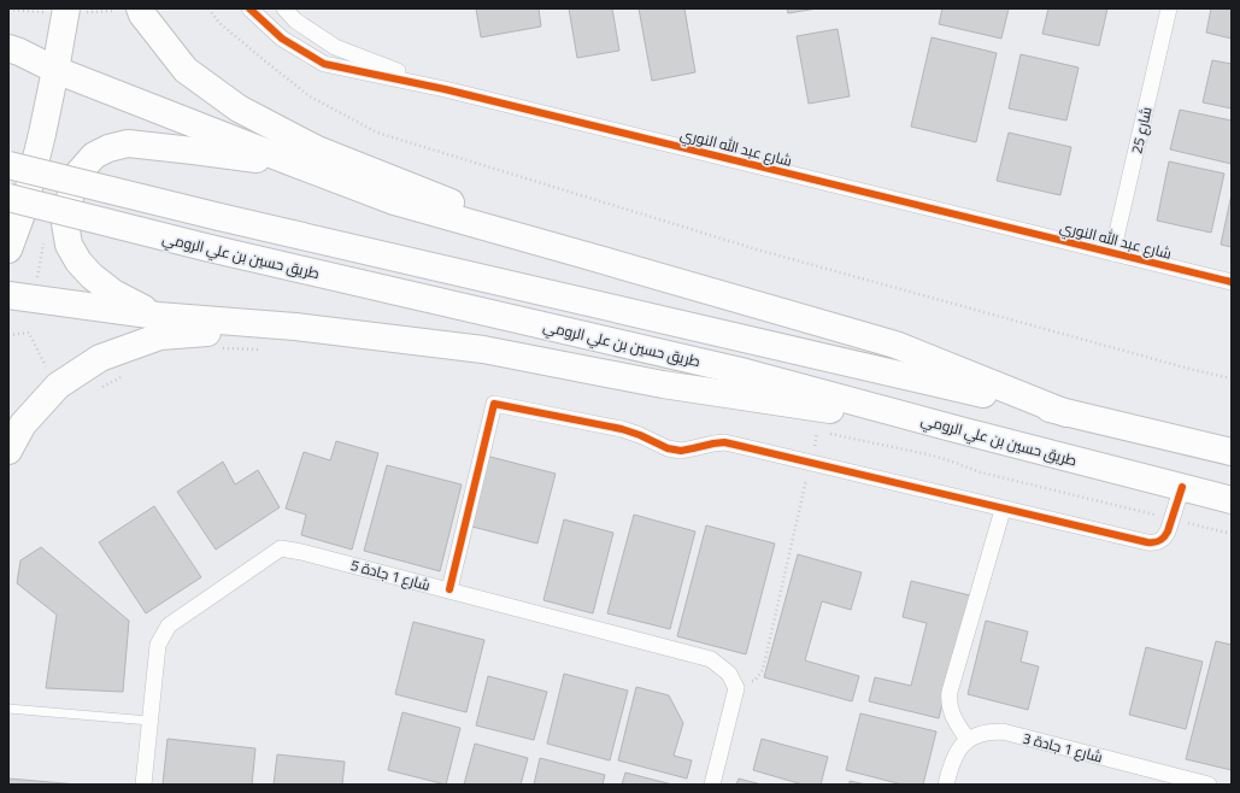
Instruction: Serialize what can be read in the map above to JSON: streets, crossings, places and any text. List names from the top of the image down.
{
  "streets": {
    "highway": ["طريق حسين بن علي الرومي"],
    "street": [
      "شارع 25",
      "شارع عبد الله النوري",
      "شارع 1 جادة 5",
      "شارع 1 جادة 3"
    ]
  },
  "crossings": [
    ["شارع 25", "شارع عبد الله النوري"]
  ]
}
